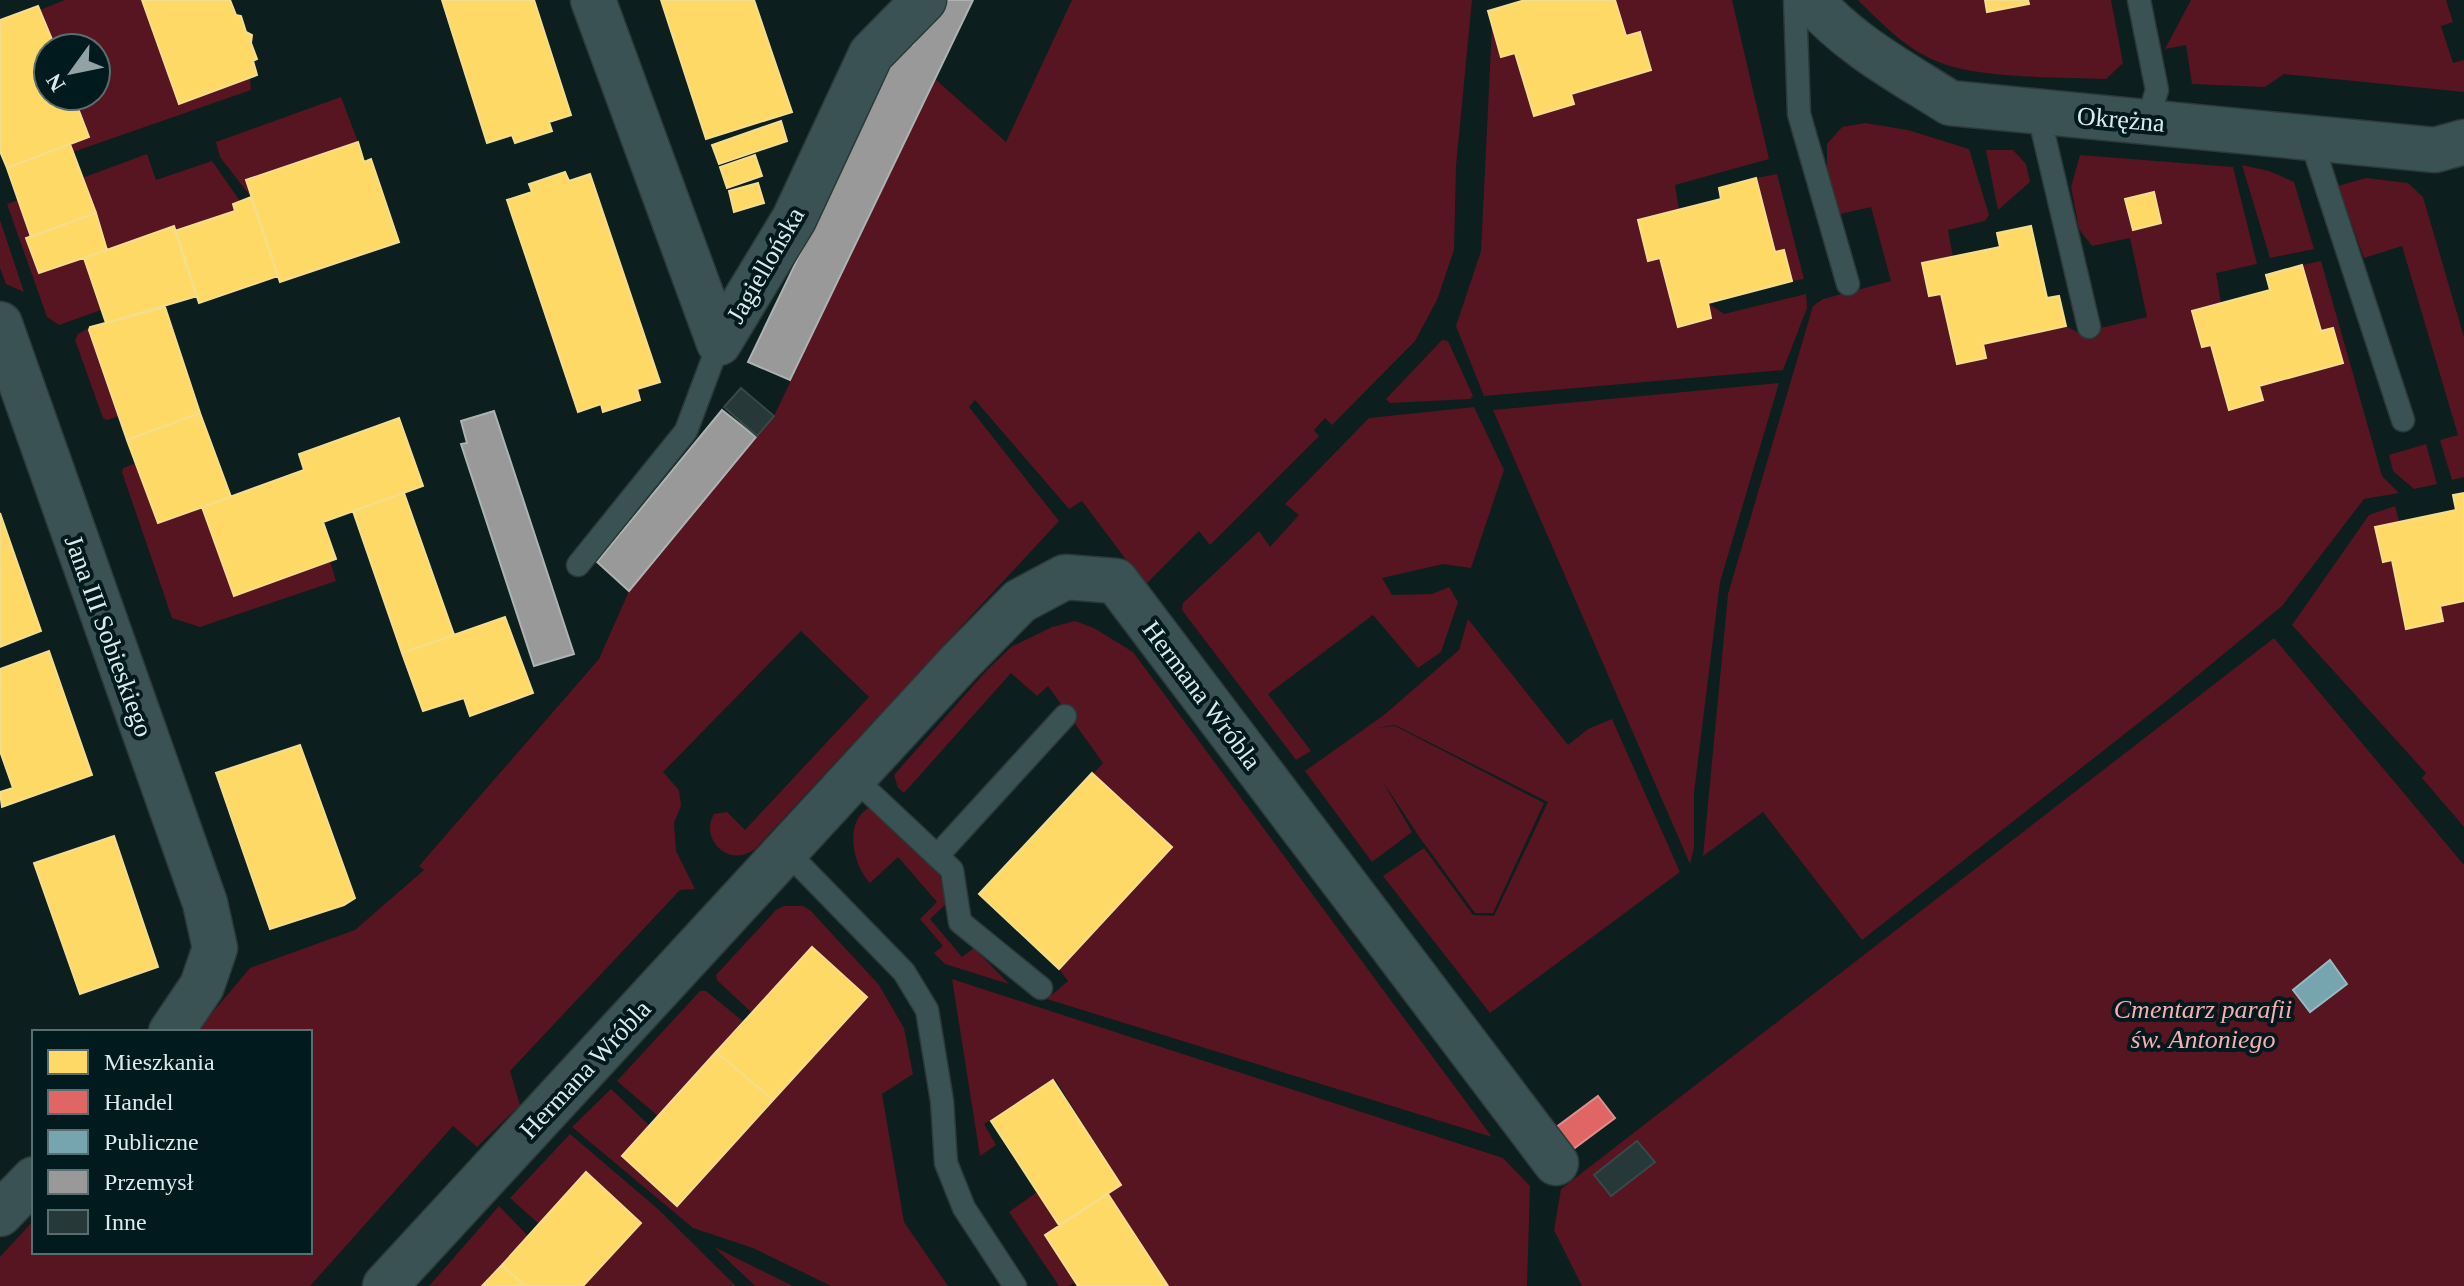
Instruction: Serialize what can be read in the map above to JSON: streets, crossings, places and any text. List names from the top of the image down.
{
  "streets": {
    "street": [
      "Okrężna",
      "Jagiellońska",
      "Jana III Sobieskiego",
      "Hermana Wróbla"
    ]
  },
  "parks": ["Cmentarz parafii św. Antoniego"],
  "legend": [
    "Mieszkania",
    "Handel",
    "Publiczne",
    "Przemysł",
    "Inne"
  ],
  "north": "bottom left"
}
